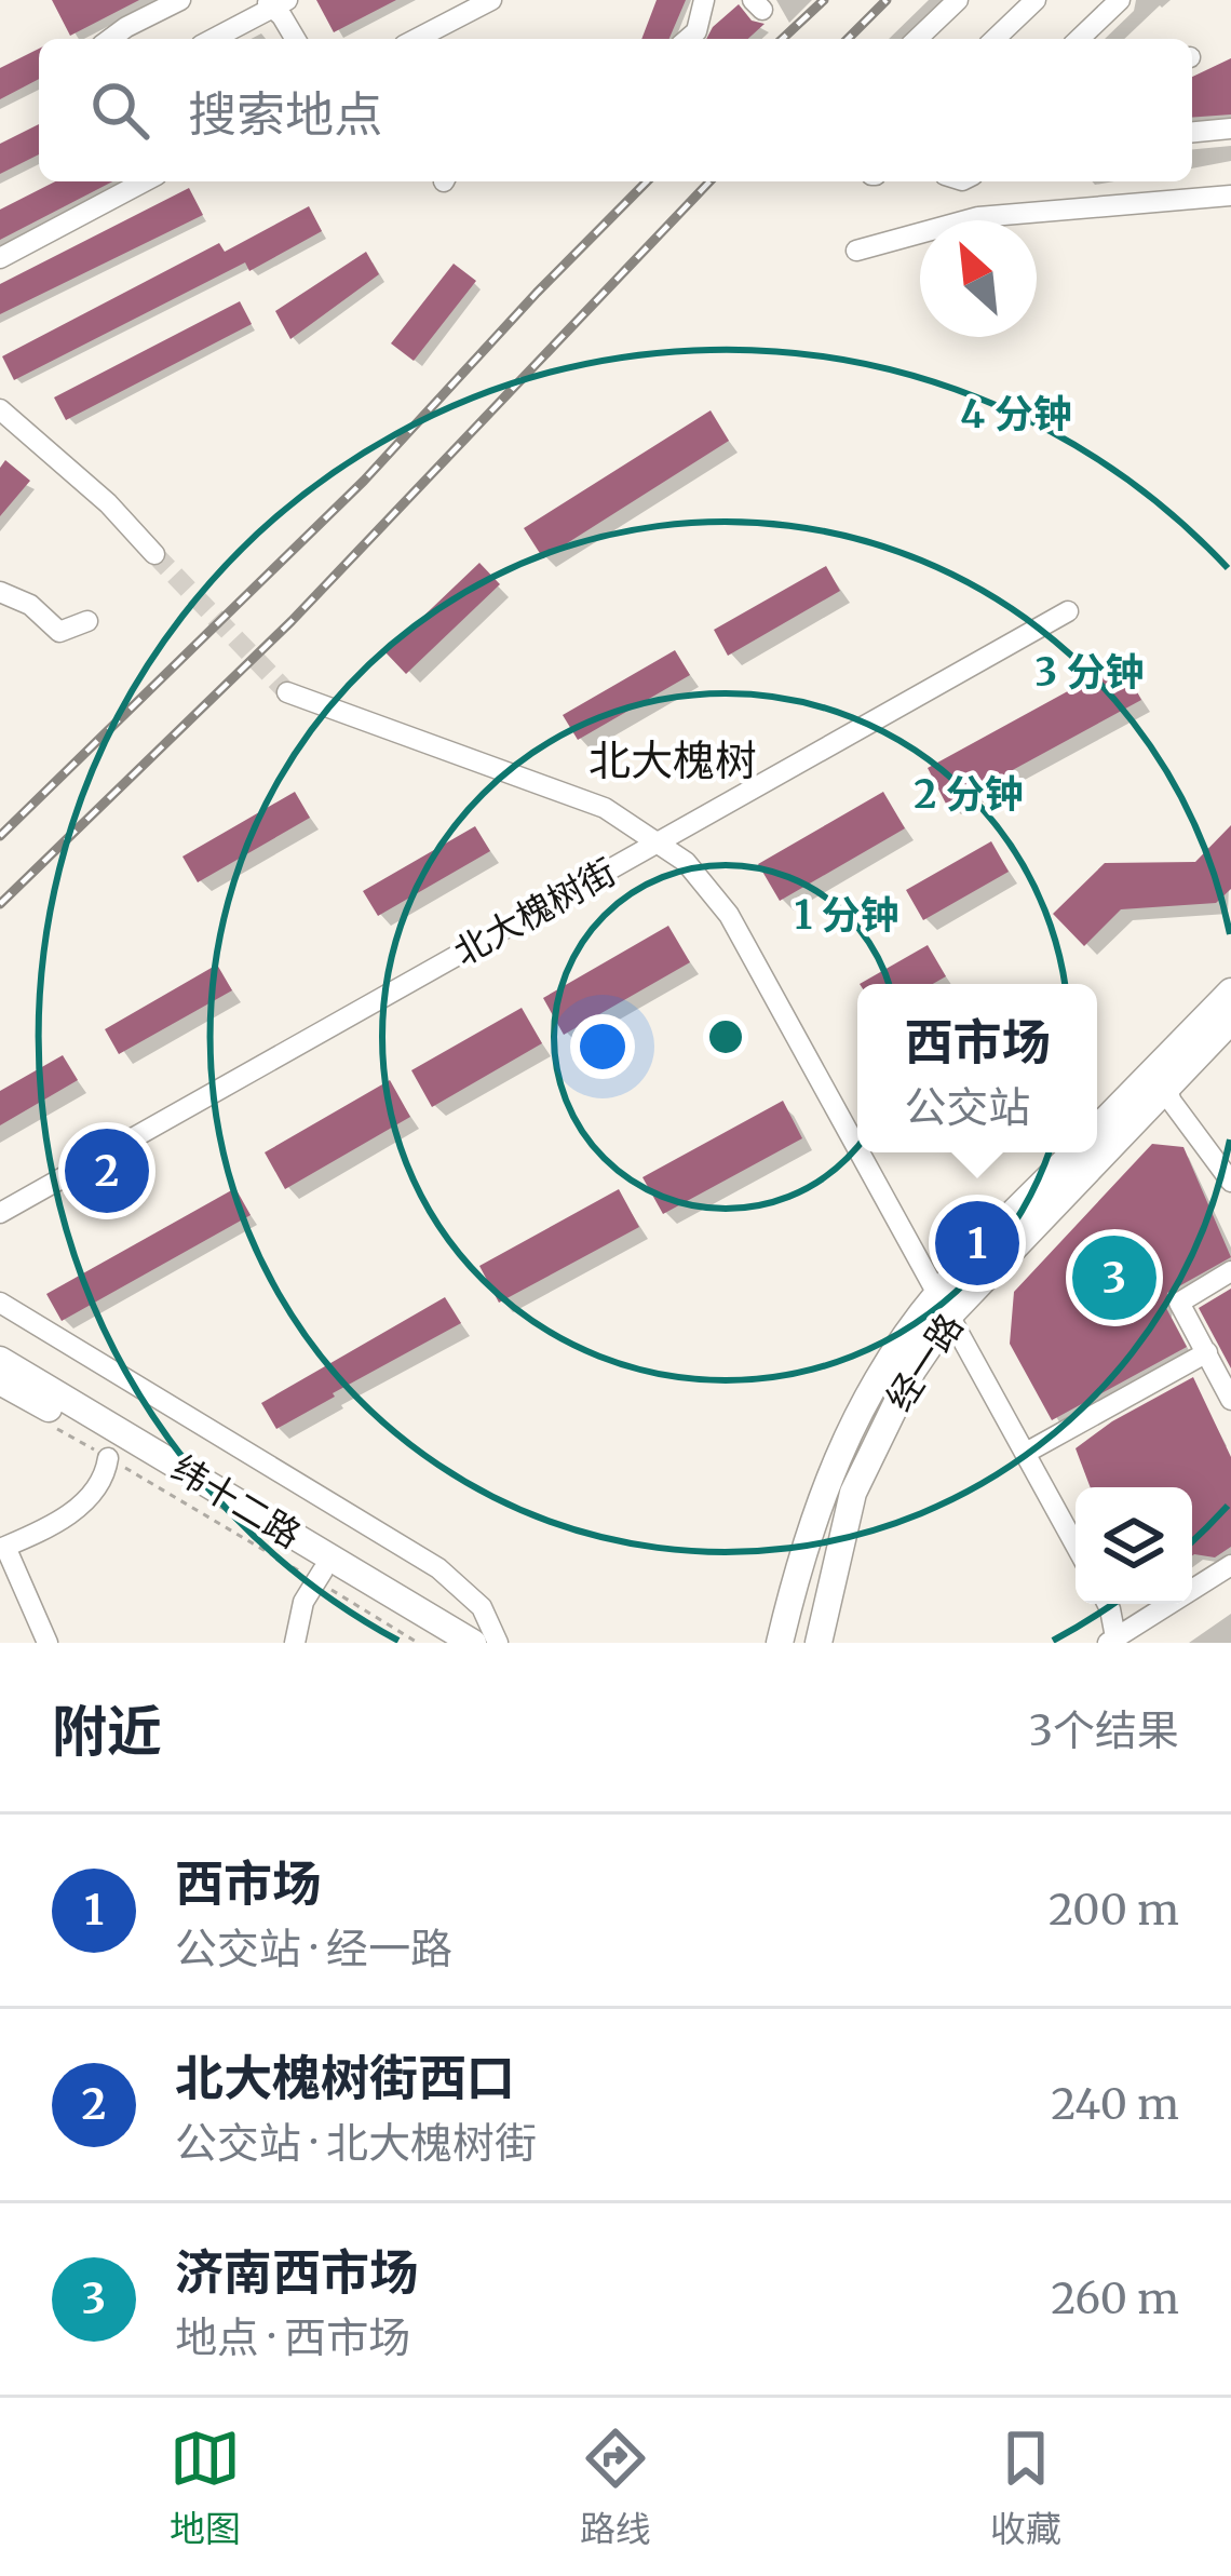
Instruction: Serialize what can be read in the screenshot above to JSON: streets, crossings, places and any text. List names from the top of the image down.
{
  "streets": {
    "main road": ["经一路", "纬十二路"],
    "street": ["北大槐树街"]
  },
  "districts": ["北大槐树"],
  "north": "top left",
  "page": {
    "search": "搜索地点",
    "popup": ["西市场", "公交站"],
    "pins": ["2", "1", "3"],
    "heading": ["附近", "3个结果"],
    "list": [
      {
        "mark": "1",
        "name": "西市场",
        "note": "公交站 · 经一路",
        "value": "200 m"
      },
      {
        "mark": "2",
        "name": "北大槐树街西口",
        "note": "公交站 · 北大槐树街",
        "value": "240 m"
      },
      {
        "mark": "3",
        "name": "济南西市场",
        "note": "地点 · 西市场",
        "value": "260 m"
      }
    ],
    "nav": ["地图", "路线", "收藏"]
  },
  "rings": [
    "4 分钟",
    "3 分钟",
    "2 分钟",
    "1 分钟"
  ]
}
